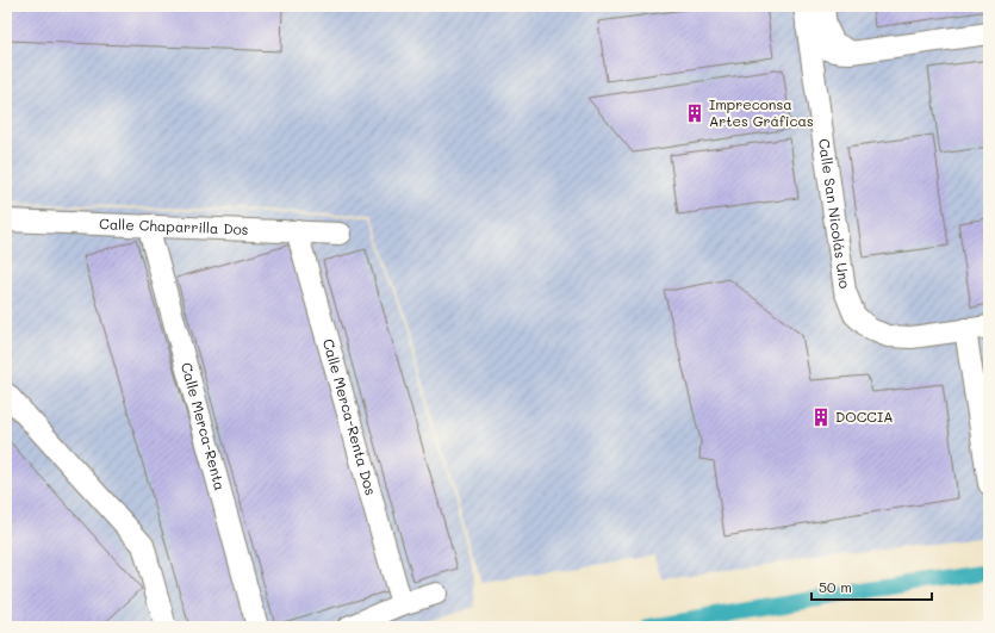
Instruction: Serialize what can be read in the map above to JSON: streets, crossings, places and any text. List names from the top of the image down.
{
  "streets": {
    "street": [
      "Calle San Nicolás Uno",
      "Calle Chaparrilla Dos",
      "Calle Merca-Renta Dos",
      "Calle Merca-Renta"
    ]
  },
  "crossings": [
    ["Calle Chaparrilla Dos", "Calle Merca-Renta Dos"],
    ["Calle Chaparrilla Dos", "Calle Merca-Renta"]
  ],
  "places": {
    "building": ["Impreconsa Artes Gráficas", "DOCCIA"]
  },
  "scale_bar": "50 m"
}
